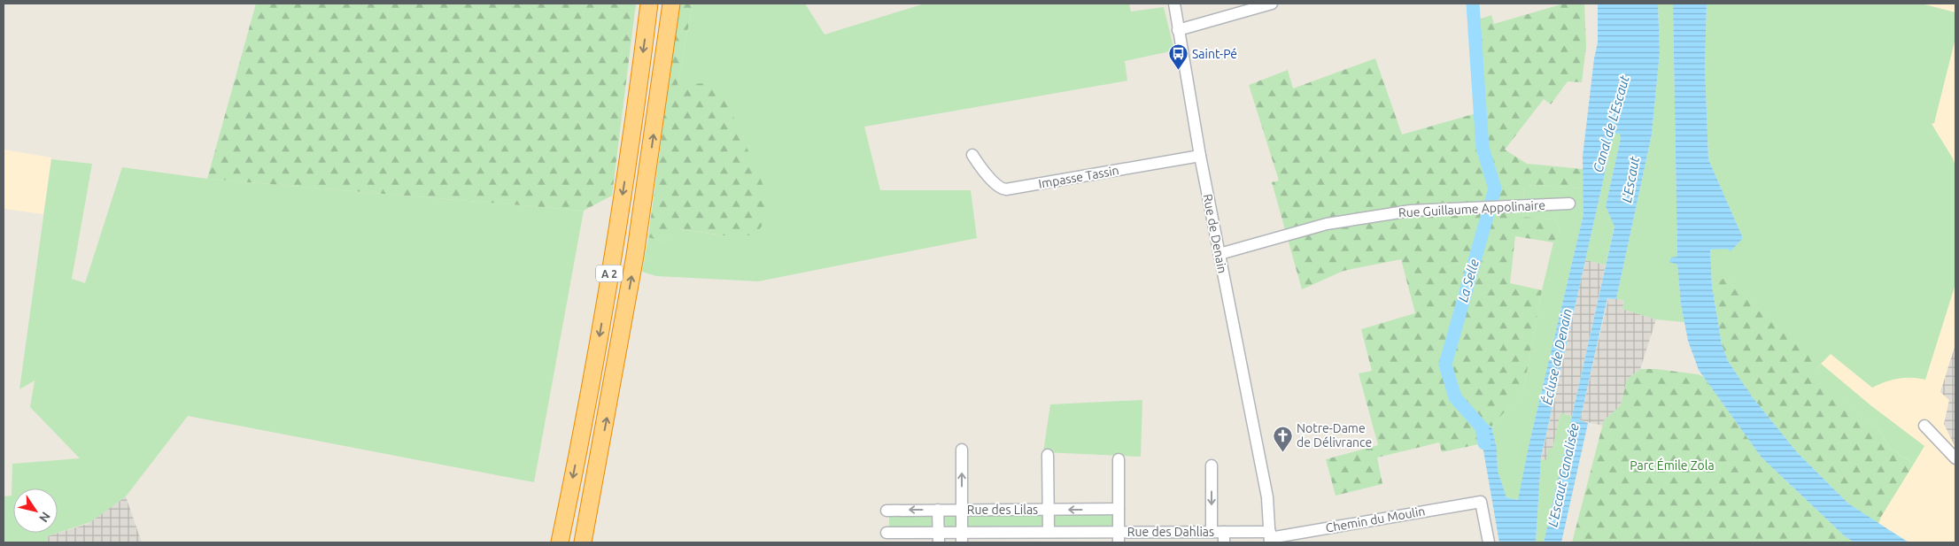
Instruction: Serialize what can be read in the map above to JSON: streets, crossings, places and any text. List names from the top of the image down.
{
  "streets": {
    "highway": ["A 2"],
    "street": [
      "Impasse Tassin",
      "Rue Guillaume Appolinaire",
      "Rue de Denain",
      "Rue des Lilas",
      "Chemin du Moulin",
      "Rue des Dahlias"
    ]
  },
  "crossings": [
    ["Impasse Tassin", "Rue de Denain"],
    ["Rue Guillaume Appolinaire", "Rue de Denain"],
    ["Rue de Denain", "Chemin du Moulin"],
    ["Rue de Denain", "Rue des Dahlias"],
    ["Chemin du Moulin", "Rue des Dahlias"]
  ],
  "one_way": ["Rue des Lilas"],
  "water": [
    "Canal de L'Escaut",
    "L'Escaut",
    "La Selle",
    "Écluse de Denain",
    "L'Escaut Canalisée"
  ],
  "parks": ["Parc Émile Zola"],
  "places": {
    "bus stop": ["Saint-Pé"],
    "church": ["Notre-Dame de Délivrance"]
  },
  "north": "bottom right"
}
